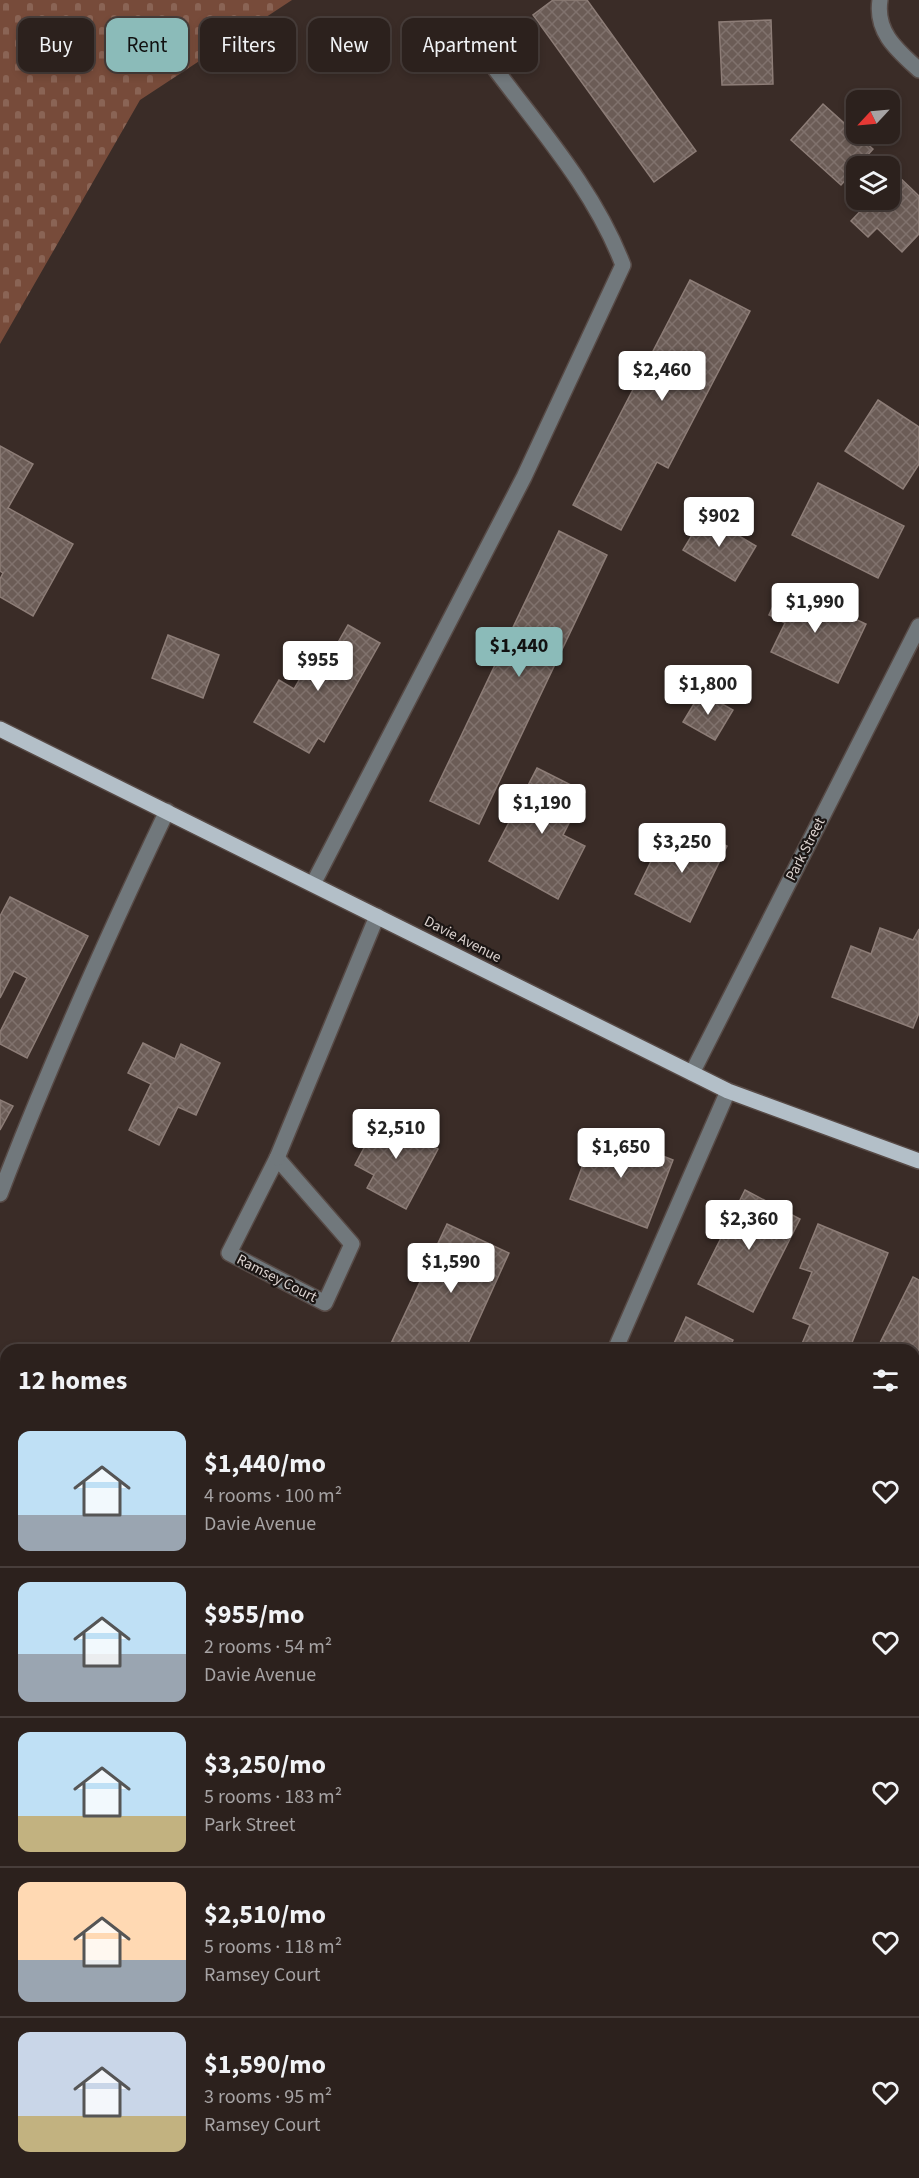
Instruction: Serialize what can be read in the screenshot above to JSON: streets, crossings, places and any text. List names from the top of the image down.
{
  "streets": {
    "main road": ["Davie Avenue"],
    "street": ["Park Street", "Ramsey Court"]
  },
  "crossings": [
    ["Park Street", "Davie Avenue"],
    ["Davie Avenue", "Ramsey Court"]
  ],
  "north": "bottom left",
  "page": {
    "chip": [
      "Buy",
      "Rent",
      "Filters",
      "New",
      "Apartment"
    ],
    "price": [
      "$2,460",
      "$902",
      "$1,990",
      "$1,440",
      "$955",
      "$1,800",
      "$1,190",
      "$3,250",
      "$2,510",
      "$1,650",
      "$2,360",
      "$1,590"
    ],
    "heading": "12 homes",
    "list": [
      {
        "name": "$1,440/mo",
        "note": "4 rooms · 100 m² · Davie Avenue"
      },
      {
        "name": "$955/mo",
        "note": "2 rooms · 54 m² · Davie Avenue"
      },
      {
        "name": "$3,250/mo",
        "note": "5 rooms · 183 m² · Park Street"
      },
      {
        "name": "$2,510/mo",
        "note": "5 rooms · 118 m² · Ramsey Court"
      },
      {
        "name": "$1,590/mo",
        "note": "3 rooms · 95 m² · Ramsey Court"
      }
    ]
  }
}
